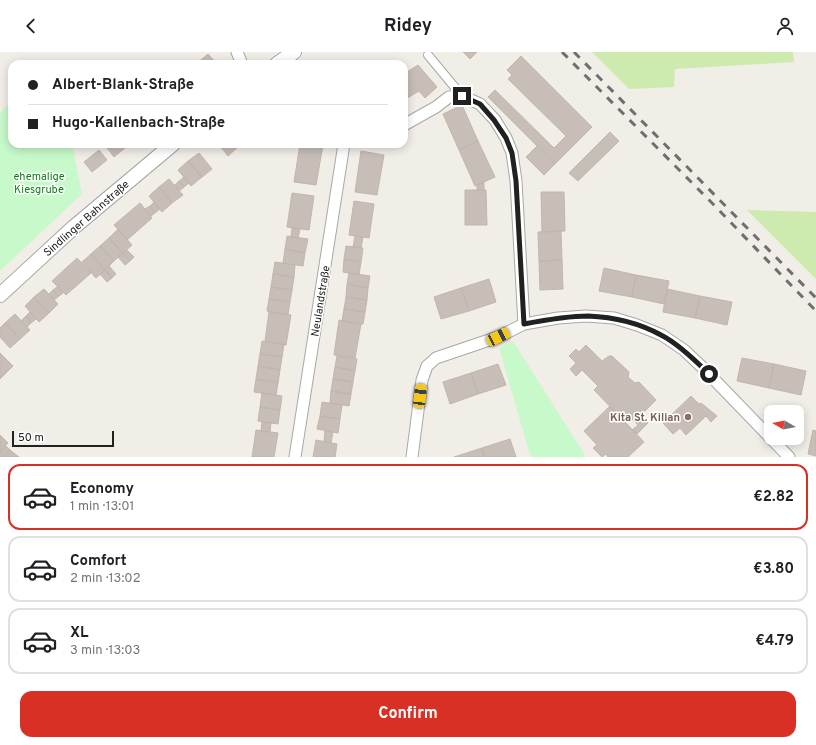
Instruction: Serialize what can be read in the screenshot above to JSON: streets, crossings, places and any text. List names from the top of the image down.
{
  "streets": {
    "street": ["Sindlinger Bahnstraße", "Neulandstraße"]
  },
  "parks": ["ehemalige Kiesgrube"],
  "places": ["Kita St. Kilian"],
  "scale_bar": "50 m",
  "north": "left",
  "page": {
    "header": "Ridey",
    "banner": ["Albert-Blank-Straße", "Hugo-Kallenbach-Straße"],
    "scale": "50 m",
    "list": [
      {
        "name": "Economy",
        "note": "1 min · 13:01",
        "value": "€2.82"
      },
      {
        "name": "Comfort",
        "note": "2 min · 13:02",
        "value": "€3.80"
      },
      {
        "name": "XL",
        "note": "3 min · 13:03",
        "value": "€4.79"
      }
    ],
    "buttons": "Confirm"
  }
}
